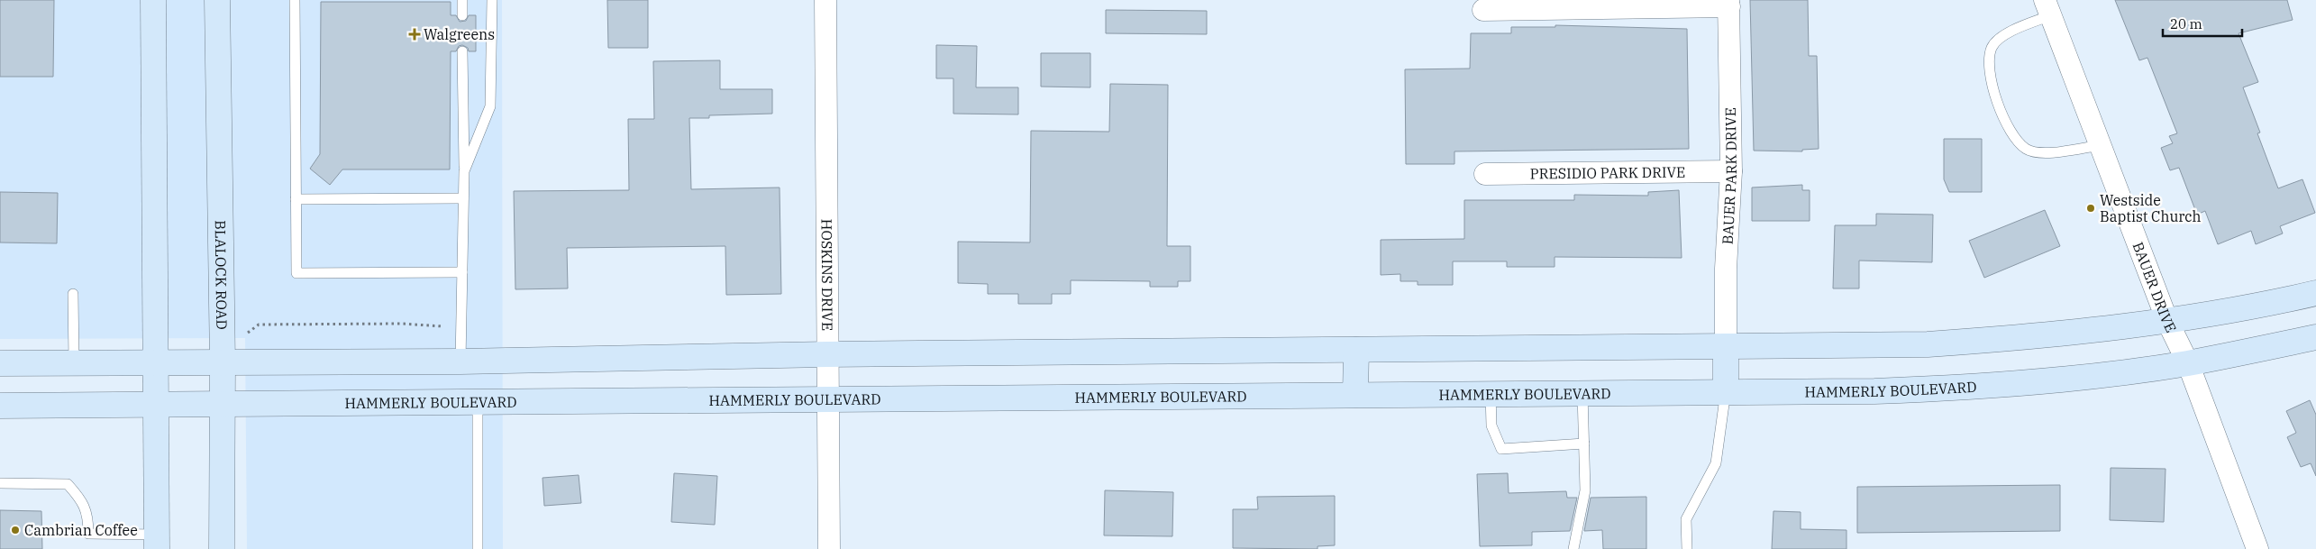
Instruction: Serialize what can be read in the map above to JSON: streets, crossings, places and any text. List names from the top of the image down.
{
  "streets": {
    "main road": ["BLALOCK ROAD", "HAMMERLY BOULEVARD"],
    "street": [
      "PRESIDIO PARK DRIVE",
      "BAUER PARK DRIVE",
      "HOSKINS DRIVE",
      "BAUER DRIVE"
    ]
  },
  "crossings": [
    ["PRESIDIO PARK DRIVE", "BAUER PARK DRIVE"],
    ["BLALOCK ROAD", "HAMMERLY BOULEVARD"],
    ["HOSKINS DRIVE", "HAMMERLY BOULEVARD"],
    ["BAUER DRIVE", "HAMMERLY BOULEVARD"]
  ],
  "places": {
    "health": ["Walgreens"],
    "other": ["Westside Baptist Church", "Cambrian Coffee"]
  },
  "scale_bar": "20 m"
}
